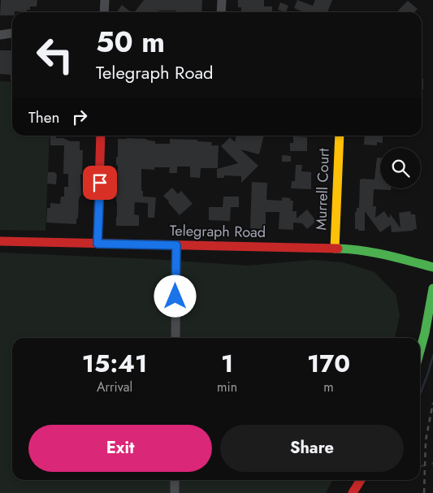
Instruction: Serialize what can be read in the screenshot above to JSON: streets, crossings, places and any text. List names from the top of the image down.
{
  "streets": {
    "street": ["Murrell Court", "Telegraph Road"]
  },
  "crossings": [
    ["Murrell Court", "Telegraph Road"]
  ],
  "page": {
    "turn": ["50 m", "Telegraph Road"],
    "then": "Then",
    "eta": [
      "15:41",
      "Arrival",
      "1",
      "min",
      "170",
      "m"
    ],
    "buttons": ["Exit", "Share"]
  }
}
